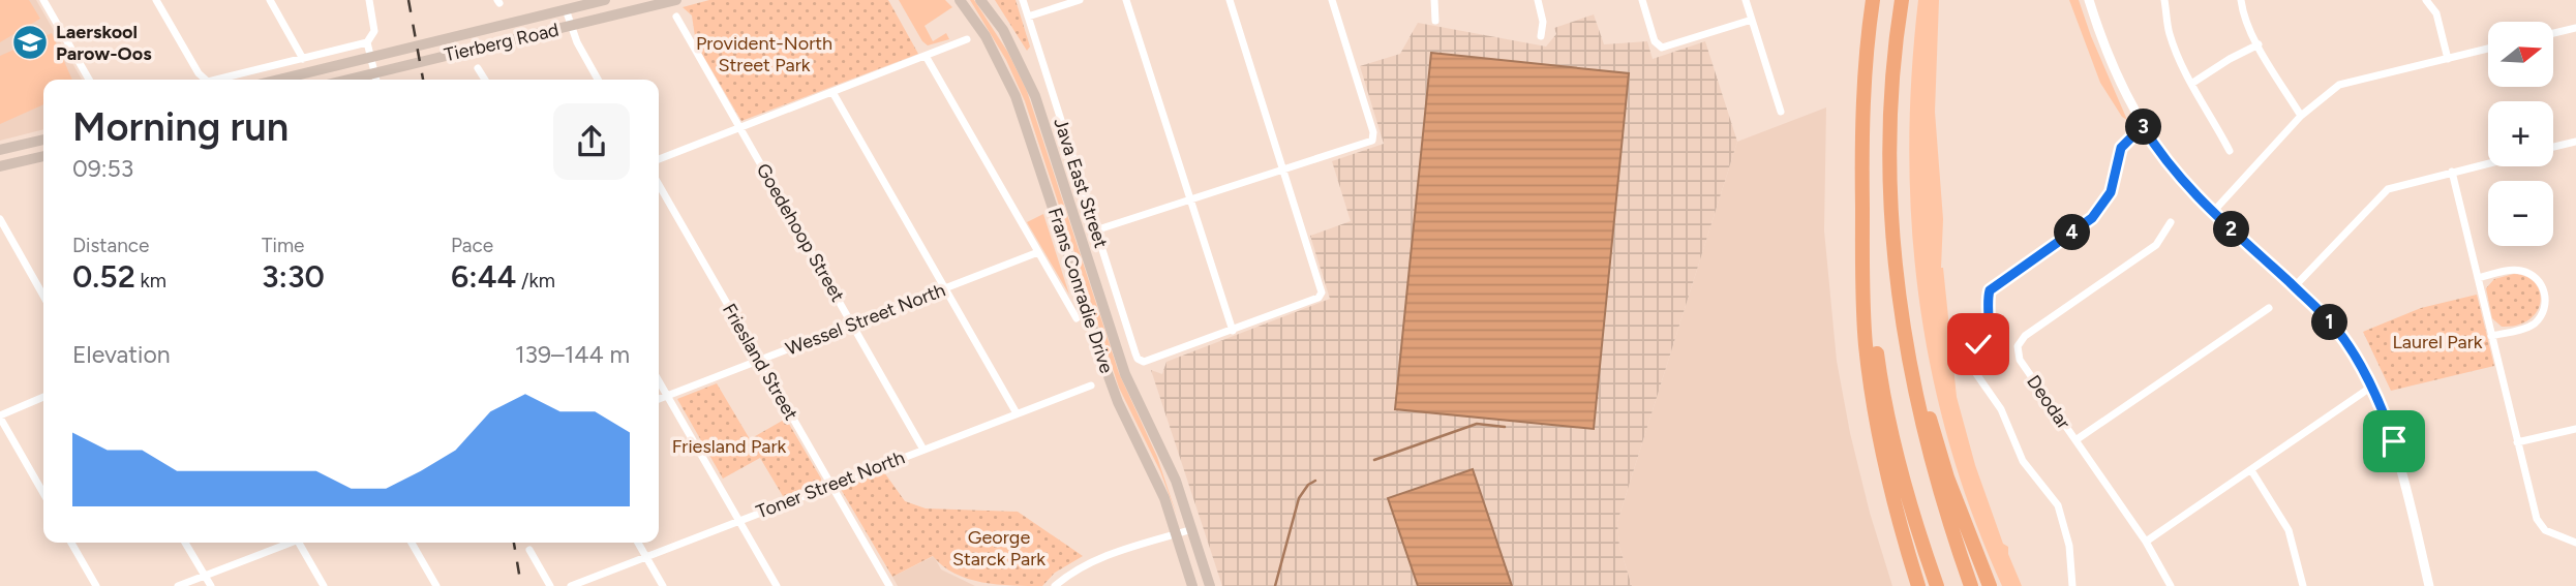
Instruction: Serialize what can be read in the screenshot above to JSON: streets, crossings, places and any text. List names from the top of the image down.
{
  "streets": {
    "main road": ["Tierberg Road", "Frans Conradie Drive"],
    "street": [
      "Java East Street",
      "Goedehoop Street",
      "Wessel Street North",
      "Friesland Street",
      "Deodar",
      "Toner Street North"
    ]
  },
  "crossings": [
    ["Goedehoop Street", "Wessel Street North"],
    ["Goedehoop Street", "Toner Street North"],
    ["Wessel Street North", "Friesland Street"],
    ["Friesland Street", "Toner Street North"]
  ],
  "parks": [
    "Provident-North Street Park",
    "Laurel Park",
    "Friesland Park",
    "George Starck Park"
  ],
  "places": {
    "school or university": ["Laerskool Parow-Oos"]
  },
  "north": "right",
  "page": {
    "map_buttons": ["+", "−"],
    "heading": ["Morning run", "09:53"],
    "pins": [
      "3",
      "2",
      "4",
      "1"
    ],
    "stats": [
      ["Distance", "0.52 km"],
      ["Time", "3:30"],
      ["Pace", "6:44 /km"]
    ],
    "chart": ["Elevation", "139–144 m"]
  }
}
